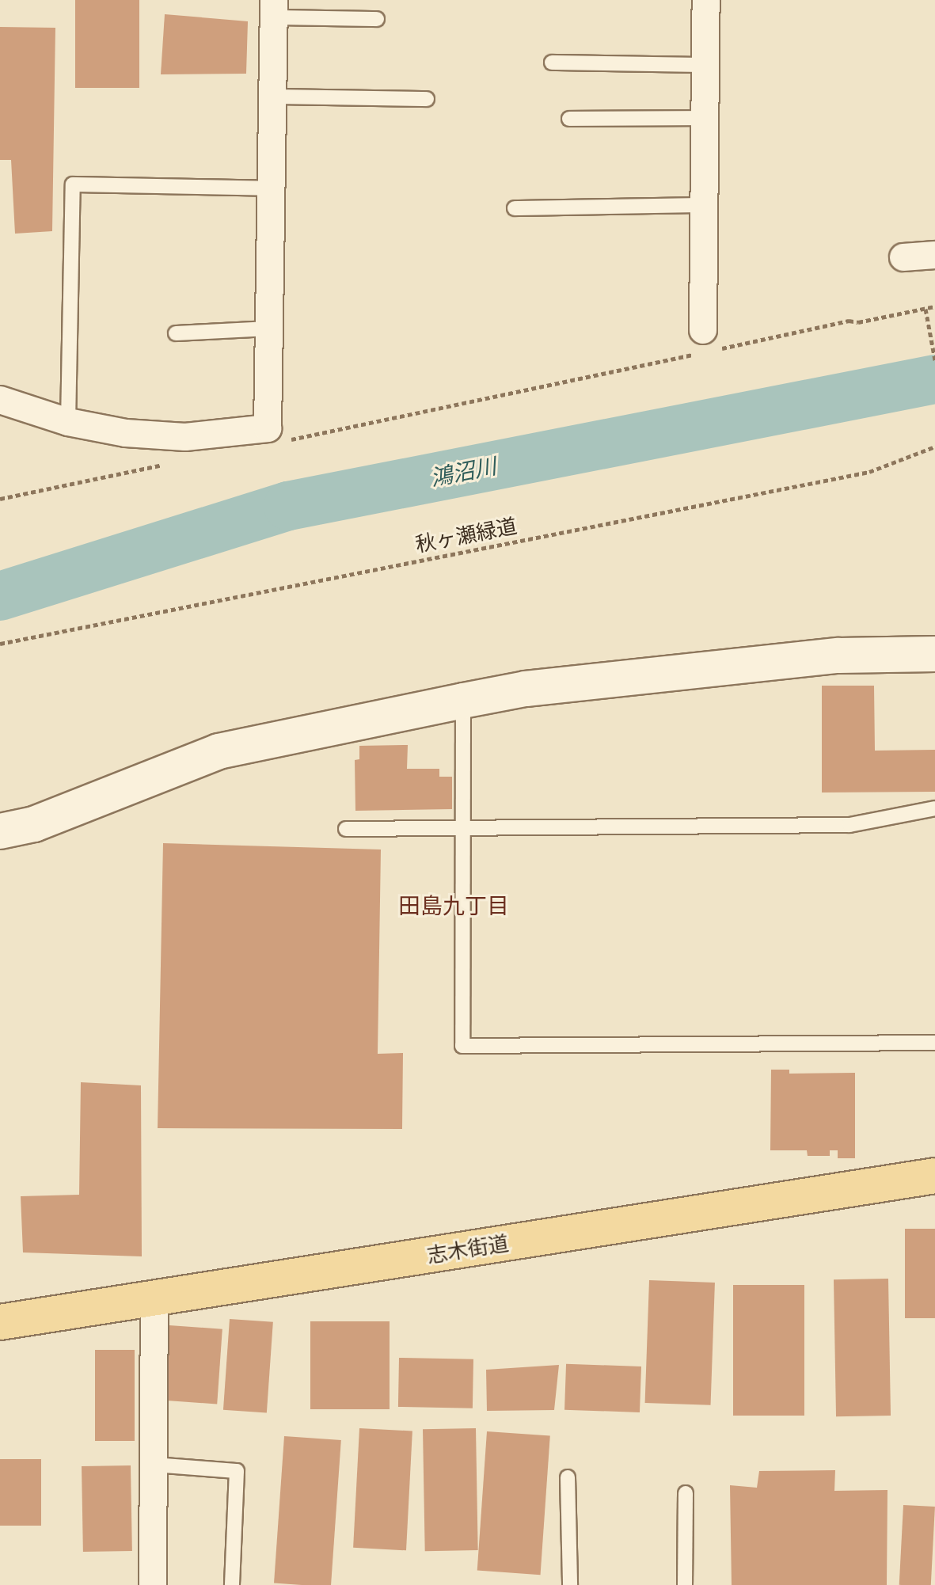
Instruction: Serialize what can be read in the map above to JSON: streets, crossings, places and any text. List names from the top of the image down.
{
  "streets": {
    "main road": ["志木街道"],
    "path": ["秋ヶ瀬緑道"]
  },
  "districts": ["田島九丁目"],
  "water": ["鴻沼川"]
}
